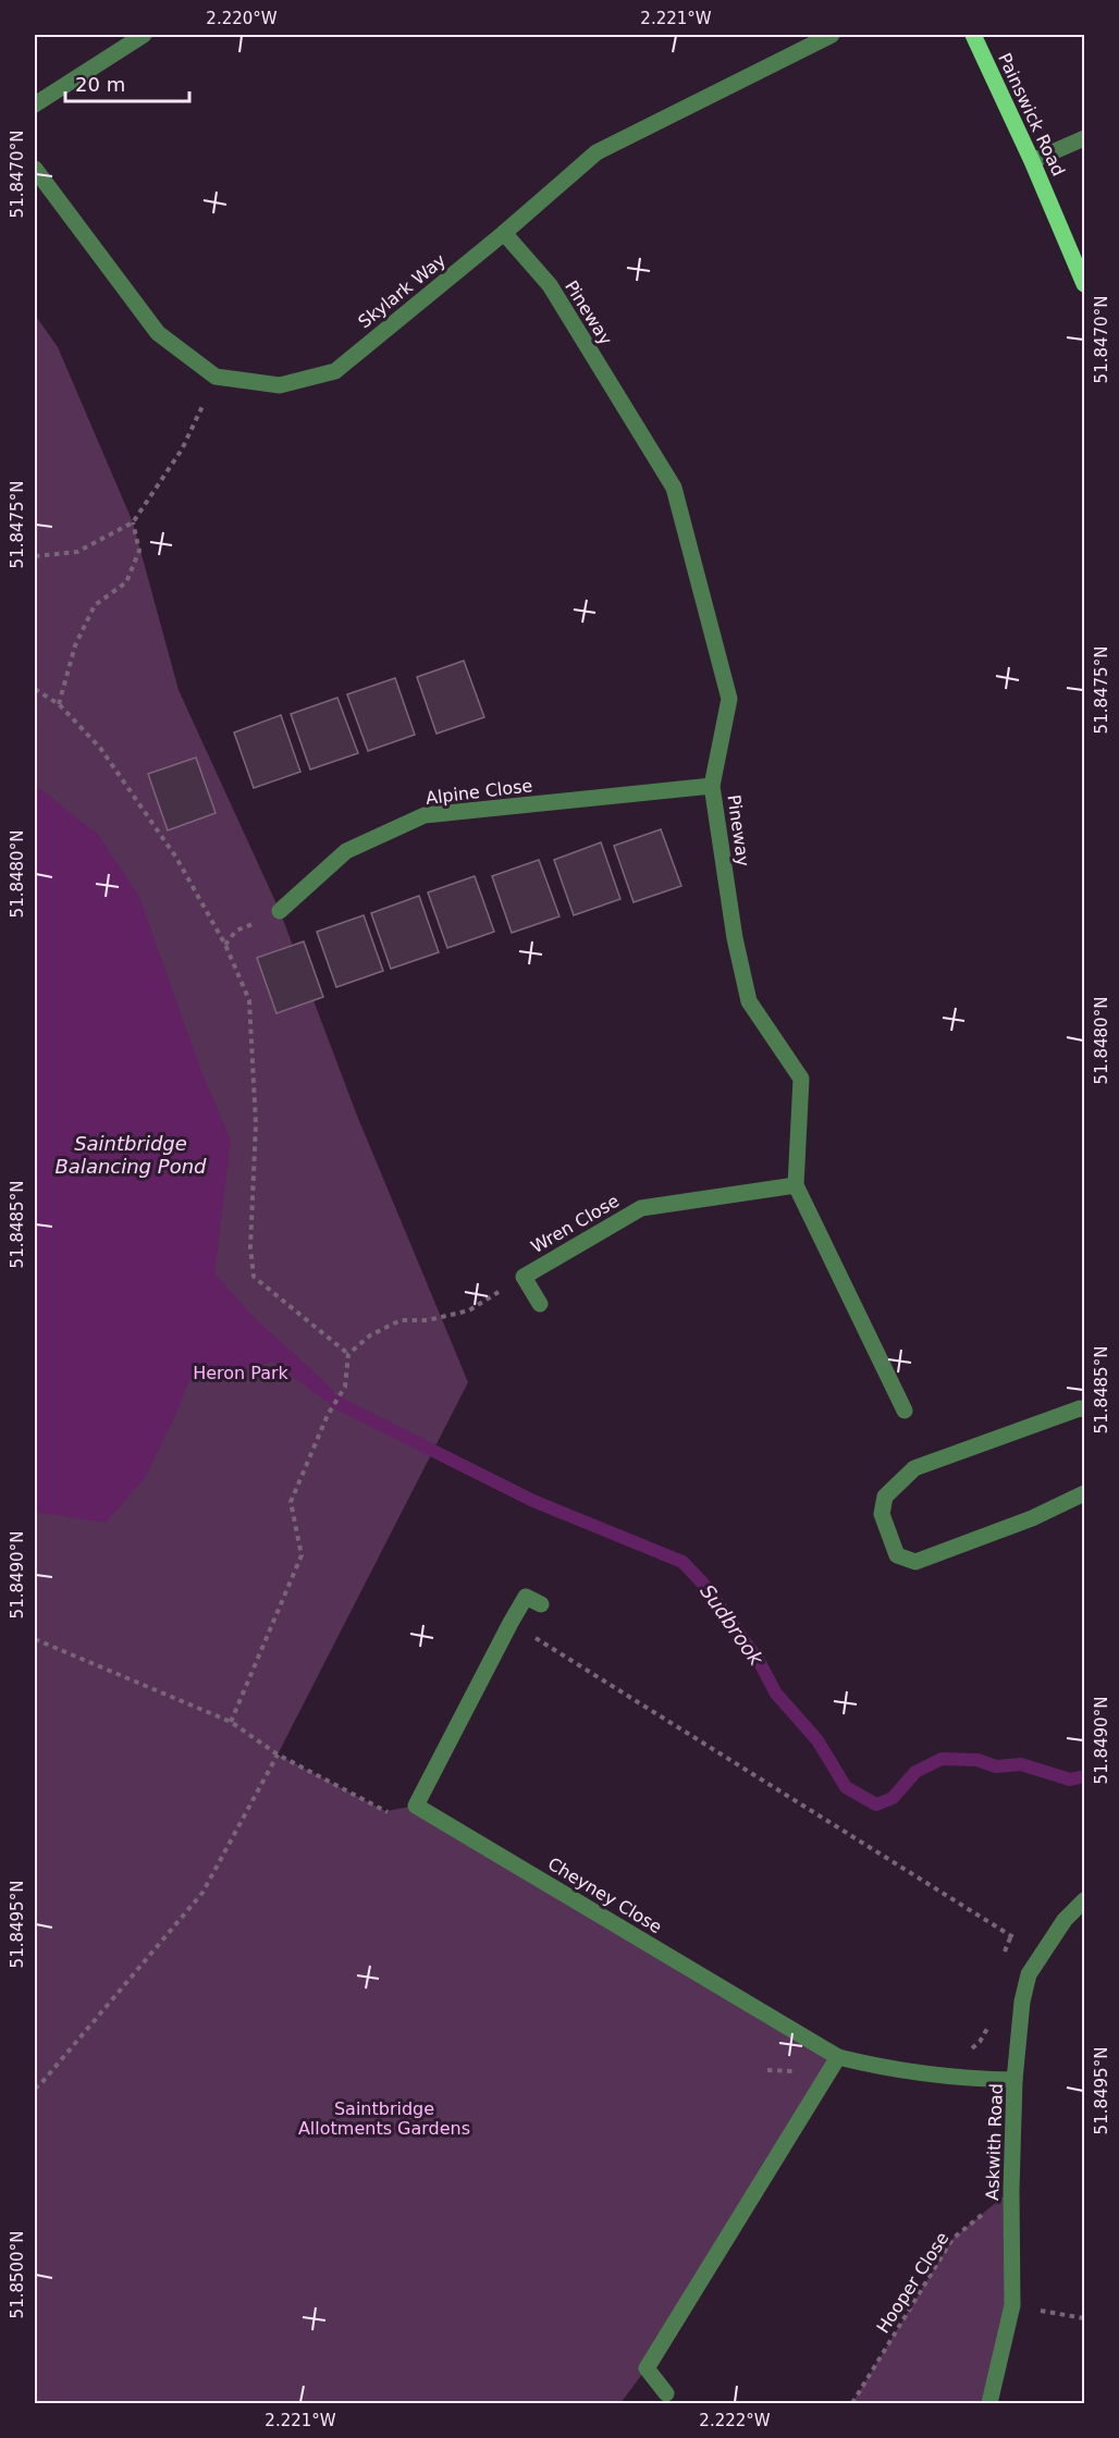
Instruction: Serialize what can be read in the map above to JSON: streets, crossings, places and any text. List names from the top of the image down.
{
  "streets": {
    "main road": ["Painswick Road"],
    "street": [
      "Skylark Way",
      "Pineway",
      "Alpine Close",
      "Wren Close",
      "Cheyney Close",
      "Askwith Road"
    ],
    "path": ["Hooper Close"]
  },
  "crossings": [
    ["Skylark Way", "Pineway"],
    ["Pineway", "Alpine Close"],
    ["Pineway", "Wren Close"],
    ["Cheyney Close", "Askwith Road"],
    ["Askwith Road", "Hooper Close"]
  ],
  "water": ["Saintbridge Balancing Pond", "Sudbrook"],
  "parks": ["Heron Park", "Saintbridge Allotments Gardens"],
  "scale_bar": "20 m",
  "coordinates": [
    "2.220°W",
    "2.221°W",
    "51.8470°N",
    "51.8475°N",
    "51.8480°N",
    "51.8485°N",
    "51.8490°N",
    "51.8495°N",
    "51.8500°N",
    "2.222°W"
  ]
}
